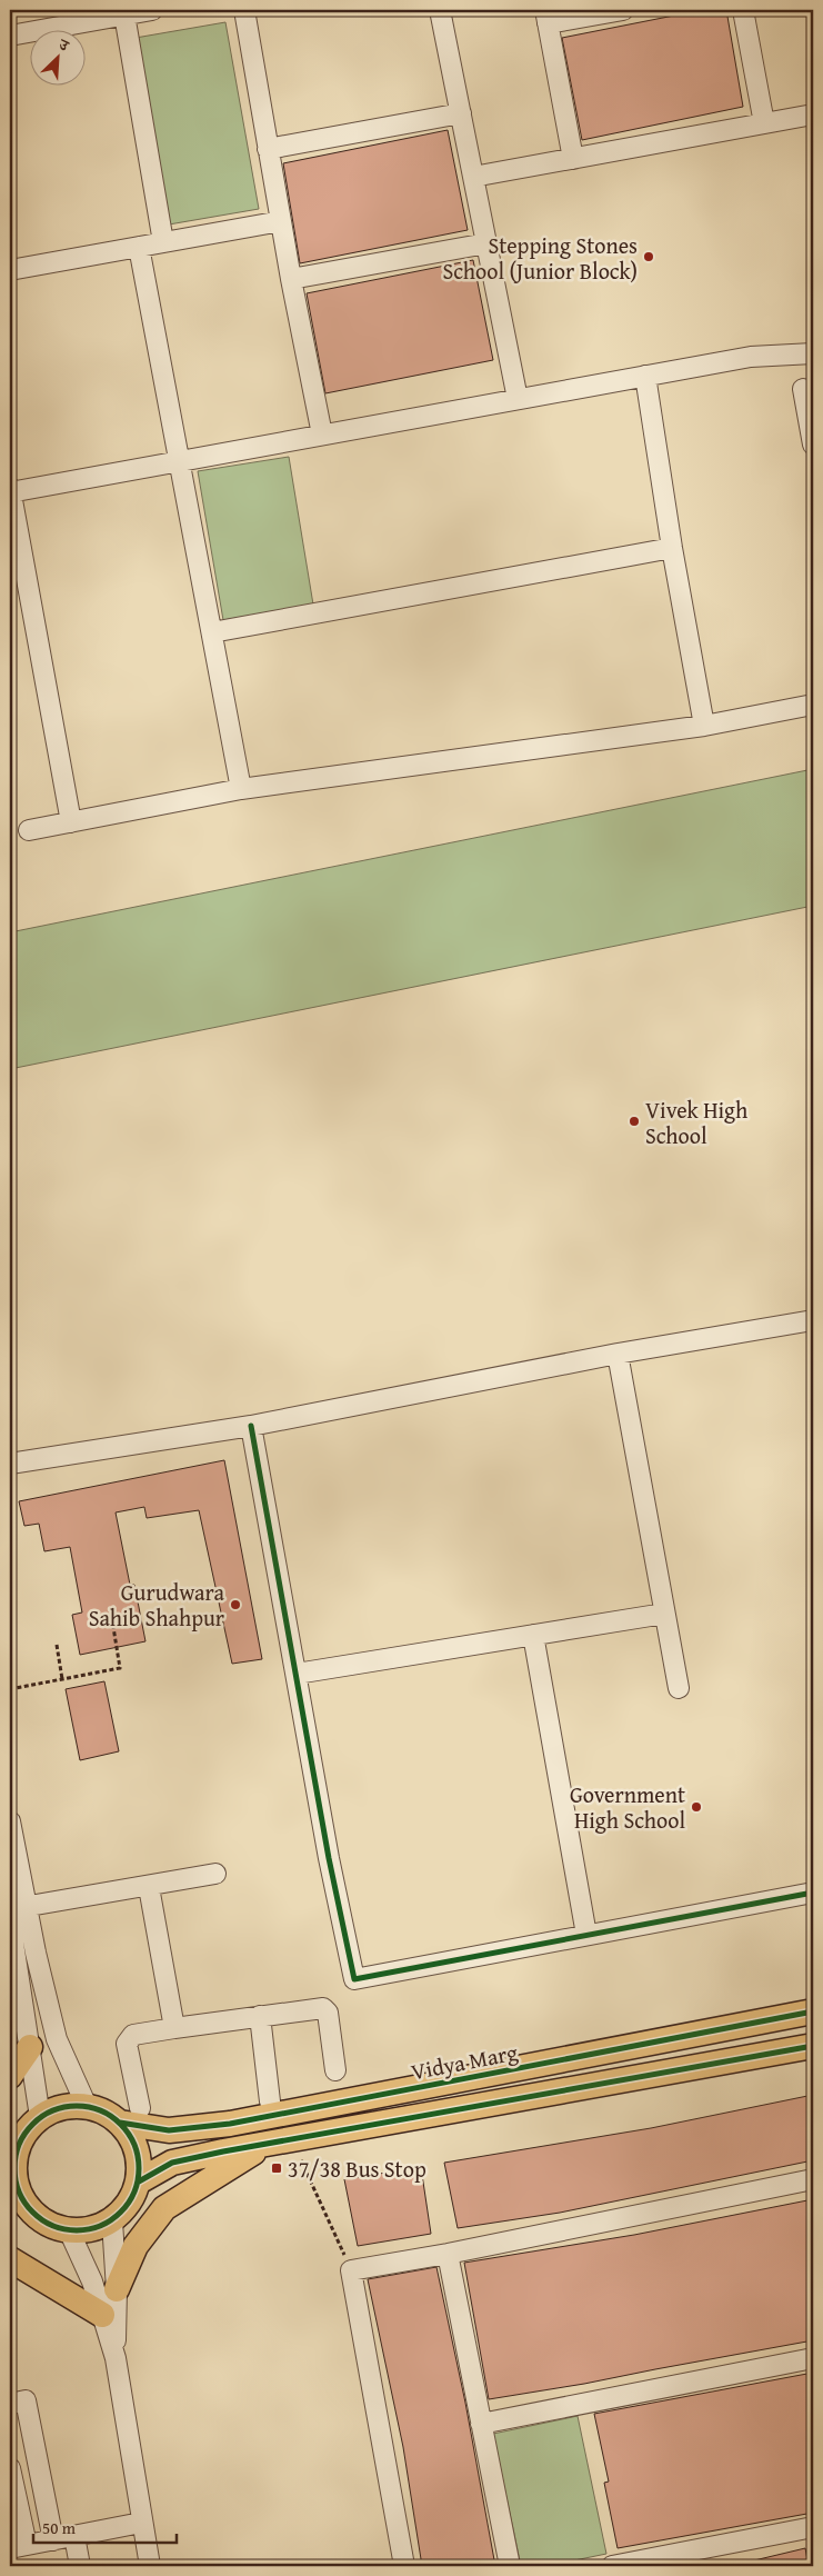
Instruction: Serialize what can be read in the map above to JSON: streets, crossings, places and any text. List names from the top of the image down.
{
  "streets": {
    "main road": ["Vidya Marg"]
  },
  "places": {
    "other": [
      "Stepping Stones School (Junior Block)",
      "Vivek High School",
      "Gurudwara Sahib Shahpur",
      "Government High School"
    ],
    "transit": ["37/38 Bus Stop"]
  },
  "scale_bar": "50 m",
  "north": "top right"
}
